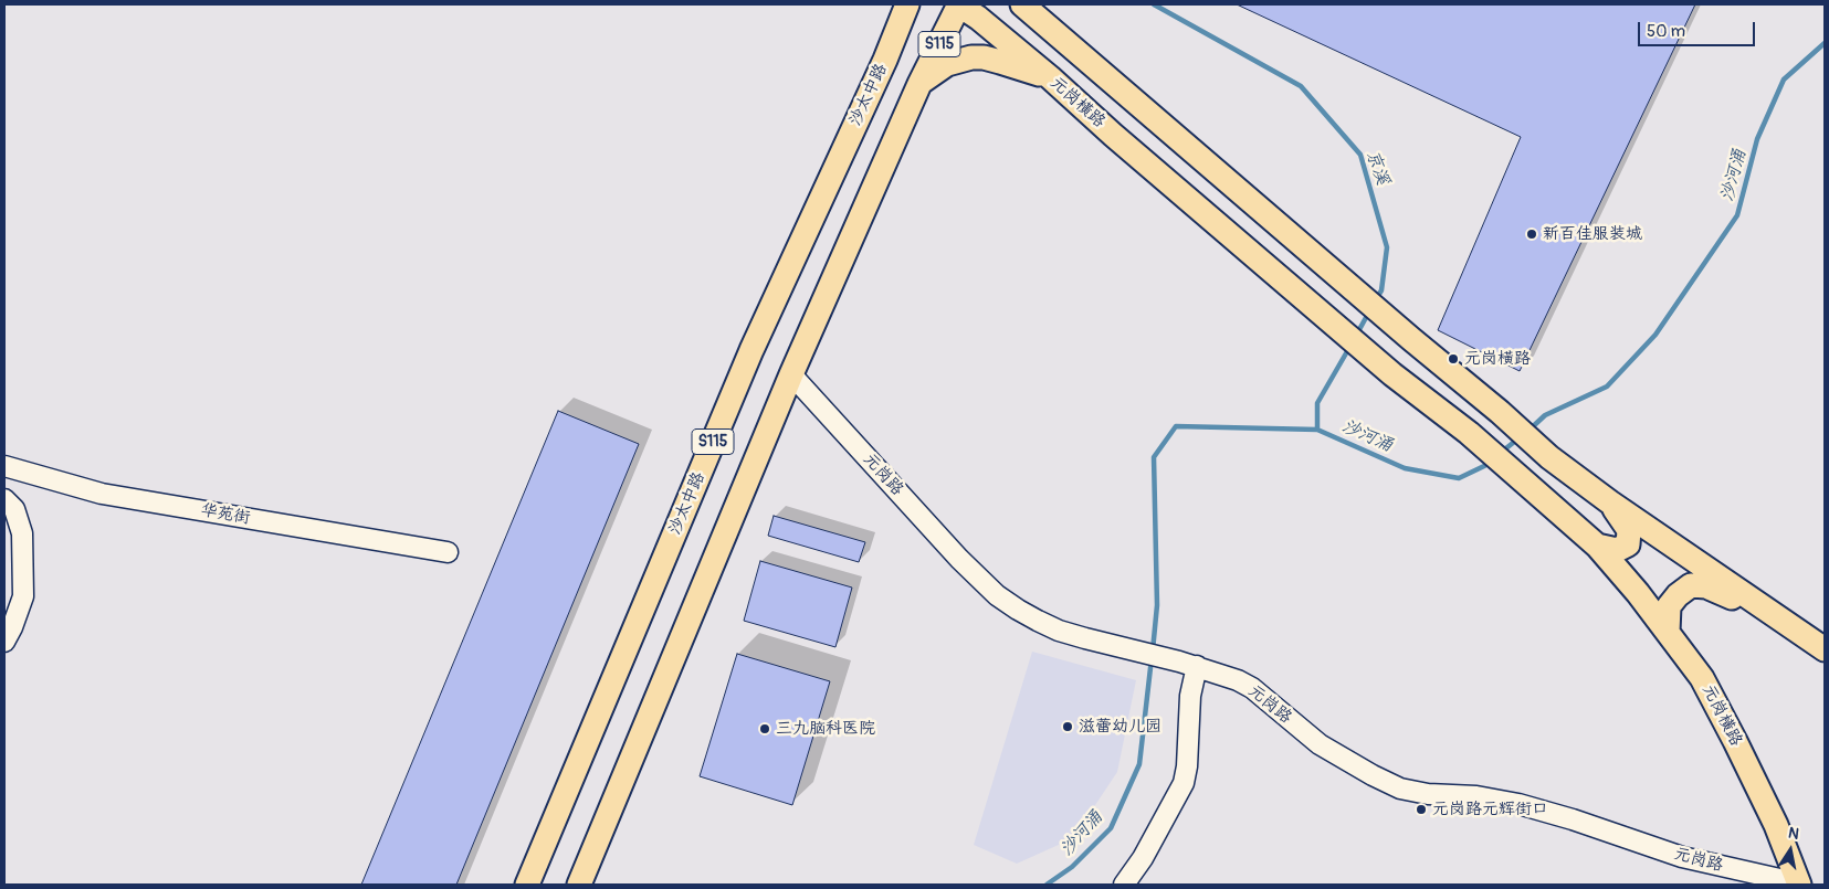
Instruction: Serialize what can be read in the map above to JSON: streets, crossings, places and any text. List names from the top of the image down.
{
  "streets": {
    "main road": ["S115", "沙太中路", "元岗横路"],
    "street": ["元岗路", "华苑街"]
  },
  "crossings": [
    ["S115", "元岗横路"],
    ["S115", "元岗路"],
    ["元岗横路", "元岗路"]
  ],
  "water": ["京溪", "沙河涌"],
  "places": [
    "新百佳服装城",
    "元岗横路",
    "滋蕾幼儿园",
    "三九脑科医院",
    "元岗路元辉街口"
  ],
  "scale_bar": "50 m",
  "north": "top"
}
